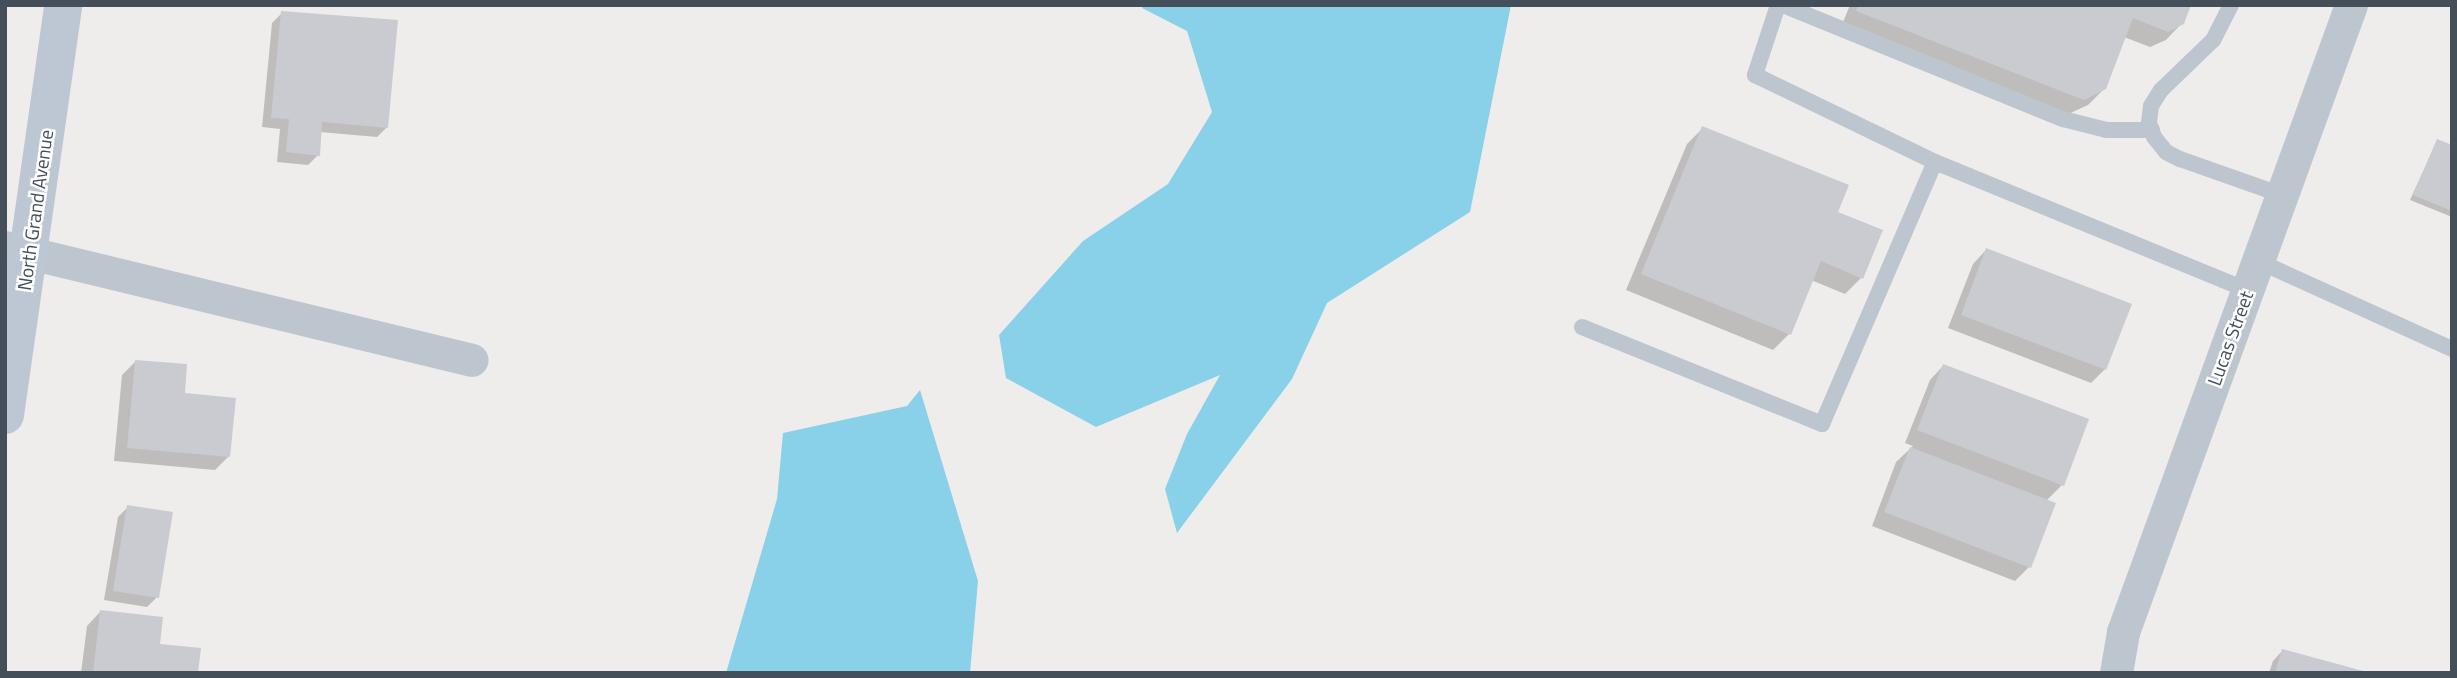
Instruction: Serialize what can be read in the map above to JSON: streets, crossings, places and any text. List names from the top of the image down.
{
  "streets": {
    "main road": ["North Grand Avenue"],
    "street": ["Lucas Street"]
  }
}
